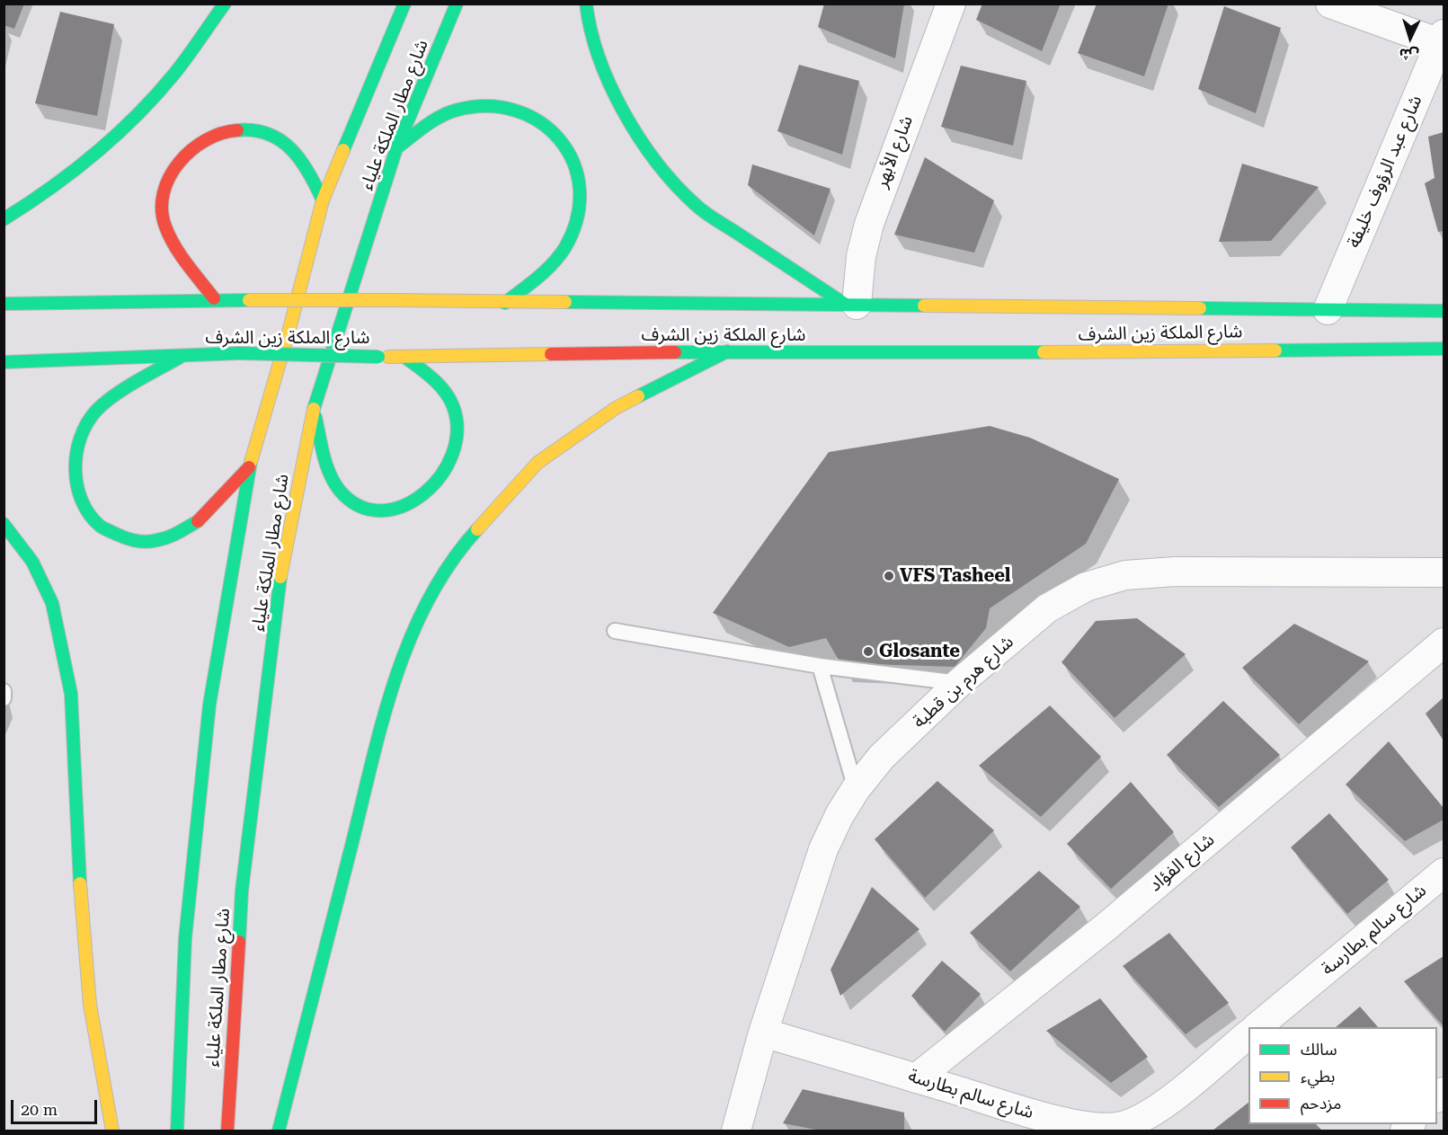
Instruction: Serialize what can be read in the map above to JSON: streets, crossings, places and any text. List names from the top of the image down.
{
  "streets": {
    "main road": ["شارع مطار الملكة علياء", "شارع الملكة زين الشرف"],
    "street": [
      "شارع الأبهر",
      "شارع عبد الرؤوف خليفة",
      "شارع هرم بن قطبة",
      "شارع الفؤاد",
      "شارع سالم بطارسة"
    ]
  },
  "crossings": [
    ["شارع الأبهر", "شارع الملكة زين الشرف"],
    ["شارع عبد الرؤوف خليفة", "شارع الملكة زين الشرف"],
    ["شارع هرم بن قطبة", "شارع سالم بطارسة"],
    ["شارع الفؤاد", "شارع سالم بطارسة"]
  ],
  "places": ["VFS Tasheel", "Glosante"],
  "legend": ["سالك", "بطيء", "مزدحم"],
  "scale_bar": "20 m",
  "north": "bottom"
}
